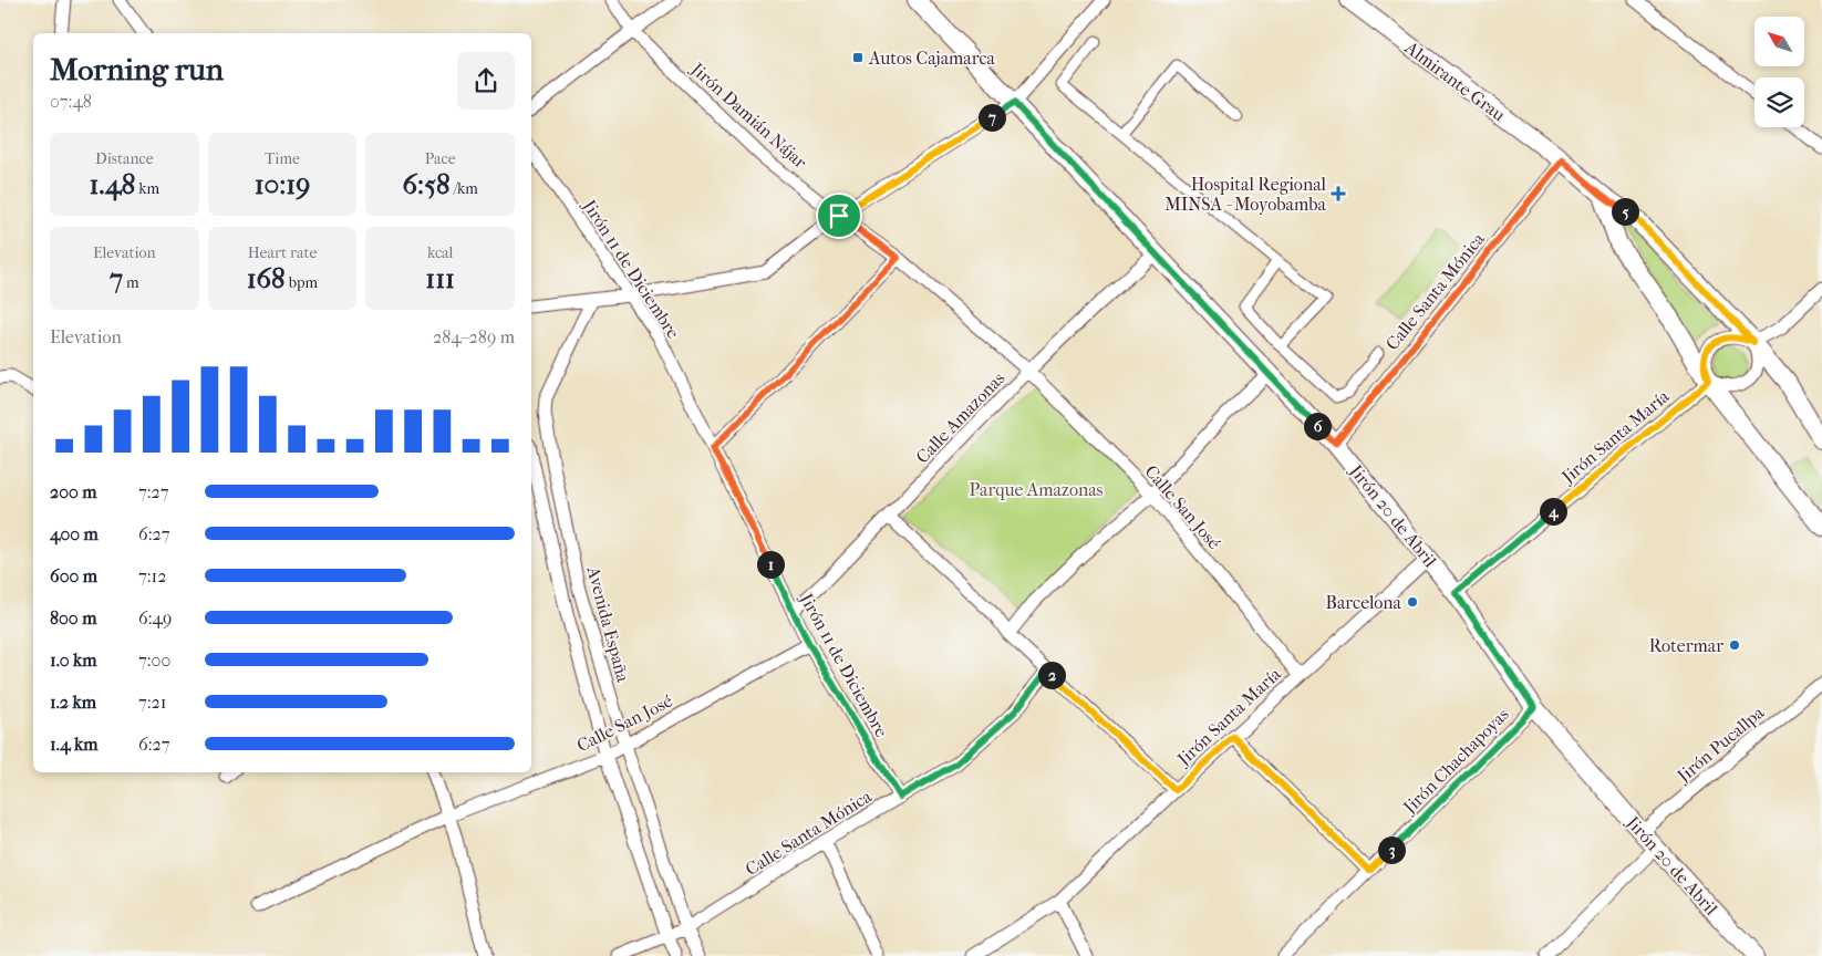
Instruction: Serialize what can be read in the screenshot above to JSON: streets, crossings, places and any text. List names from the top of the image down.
{
  "streets": {
    "main road": ["Almirante Grau", "Jirón 20 de Abril"],
    "street": [
      "Jirón Damián Nájar",
      "Jirón 11 de Diciembre",
      "Calle Santa Mónica",
      "Calle Amazonas",
      "Jirón Santa María",
      "Calle San José",
      "Avenida España",
      "Jirón Pucallpa",
      "Jirón Chachapoyas"
    ]
  },
  "crossings": [
    ["Almirante Grau", "Calle Santa Mónica"],
    ["Almirante Grau", "Jirón Santa María"],
    ["Jirón Damián Nájar", "Calle Amazonas"],
    ["Jirón Damián Nájar", "Calle San José"],
    ["Jirón 11 de Diciembre", "Calle Santa Mónica"],
    ["Jirón 11 de Diciembre", "Calle Amazonas"],
    ["Jirón 11 de Diciembre", "Calle San José"],
    ["Calle Santa Mónica", "Jirón 20 de Abril"],
    ["Calle Santa Mónica", "Avenida España"],
    ["Calle Amazonas", "Calle San José"],
    ["Calle Amazonas", "Jirón 20 de Abril"],
    ["Jirón Santa María", "Calle San José"],
    ["Jirón Santa María", "Jirón 20 de Abril"],
    ["Calle San José", "Avenida España"],
    ["Jirón 20 de Abril", "Jirón Pucallpa"],
    ["Jirón 20 de Abril", "Jirón Chachapoyas"]
  ],
  "parks": ["Parque Amazonas"],
  "places": {
    "transit": ["Autos Cajamarca"],
    "health": ["Hospital Regional MINSA - Moyobamba"],
    "other": ["Barcelona", "Rotermar"]
  },
  "north": "top left",
  "page": {
    "heading": ["Morning run", "07:48"],
    "pins": [
      "7",
      "5",
      "6",
      "4",
      "1",
      "2",
      "3"
    ],
    "stats": [
      ["Distance", "1.48 km"],
      ["Time", "10:19"],
      ["Pace", "6:58 /km"],
      ["Elevation", "7 m"],
      ["Heart rate", "168 bpm"],
      ["kcal", "111"]
    ],
    "chart": ["Elevation", "284–289 m"],
    "list": [
      {
        "name": "200 m",
        "note": "7:27"
      },
      {
        "name": "400 m",
        "note": "6:27"
      },
      {
        "name": "600 m",
        "note": "7:12"
      },
      {
        "name": "800 m",
        "note": "6:49"
      },
      {
        "name": "1.0 km",
        "note": "7:00"
      },
      {
        "name": "1.2 km",
        "note": "7:21"
      },
      {
        "name": "1.4 km",
        "note": "6:27"
      }
    ]
  }
}
